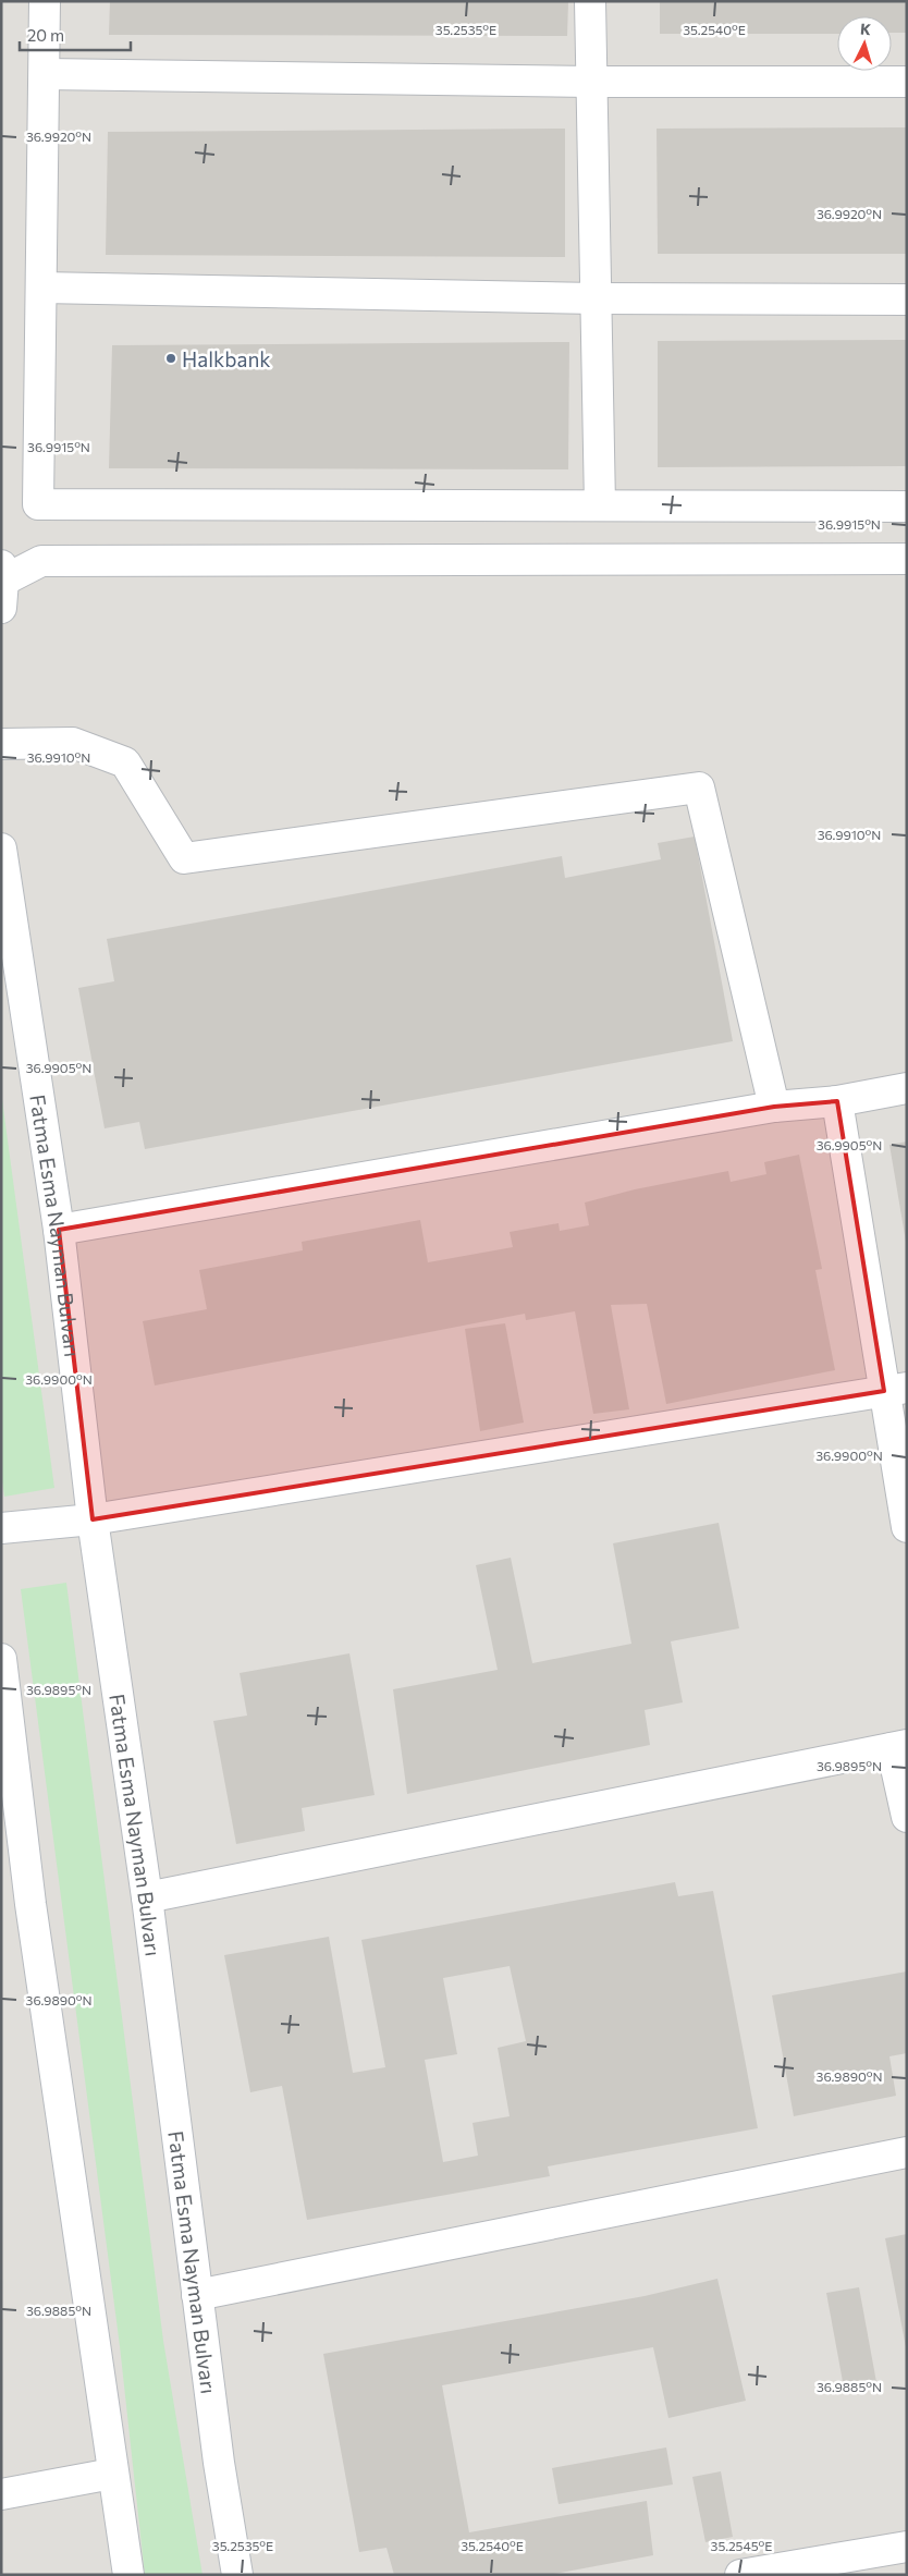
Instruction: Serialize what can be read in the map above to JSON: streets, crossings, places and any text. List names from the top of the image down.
{
  "streets": {
    "street": ["Fatma Esma Nayman Bulvarı"]
  },
  "places": ["Halkbank"],
  "scale_bar": "20 m",
  "north": "top",
  "coordinates": [
    "35.2535°E",
    "35.2540°E",
    "36.9920°N",
    "36.9915°N",
    "36.9910°N",
    "36.9905°N",
    "36.9900°N",
    "36.9895°N",
    "36.9890°N",
    "36.9885°N",
    "35.2545°E"
  ]
}
